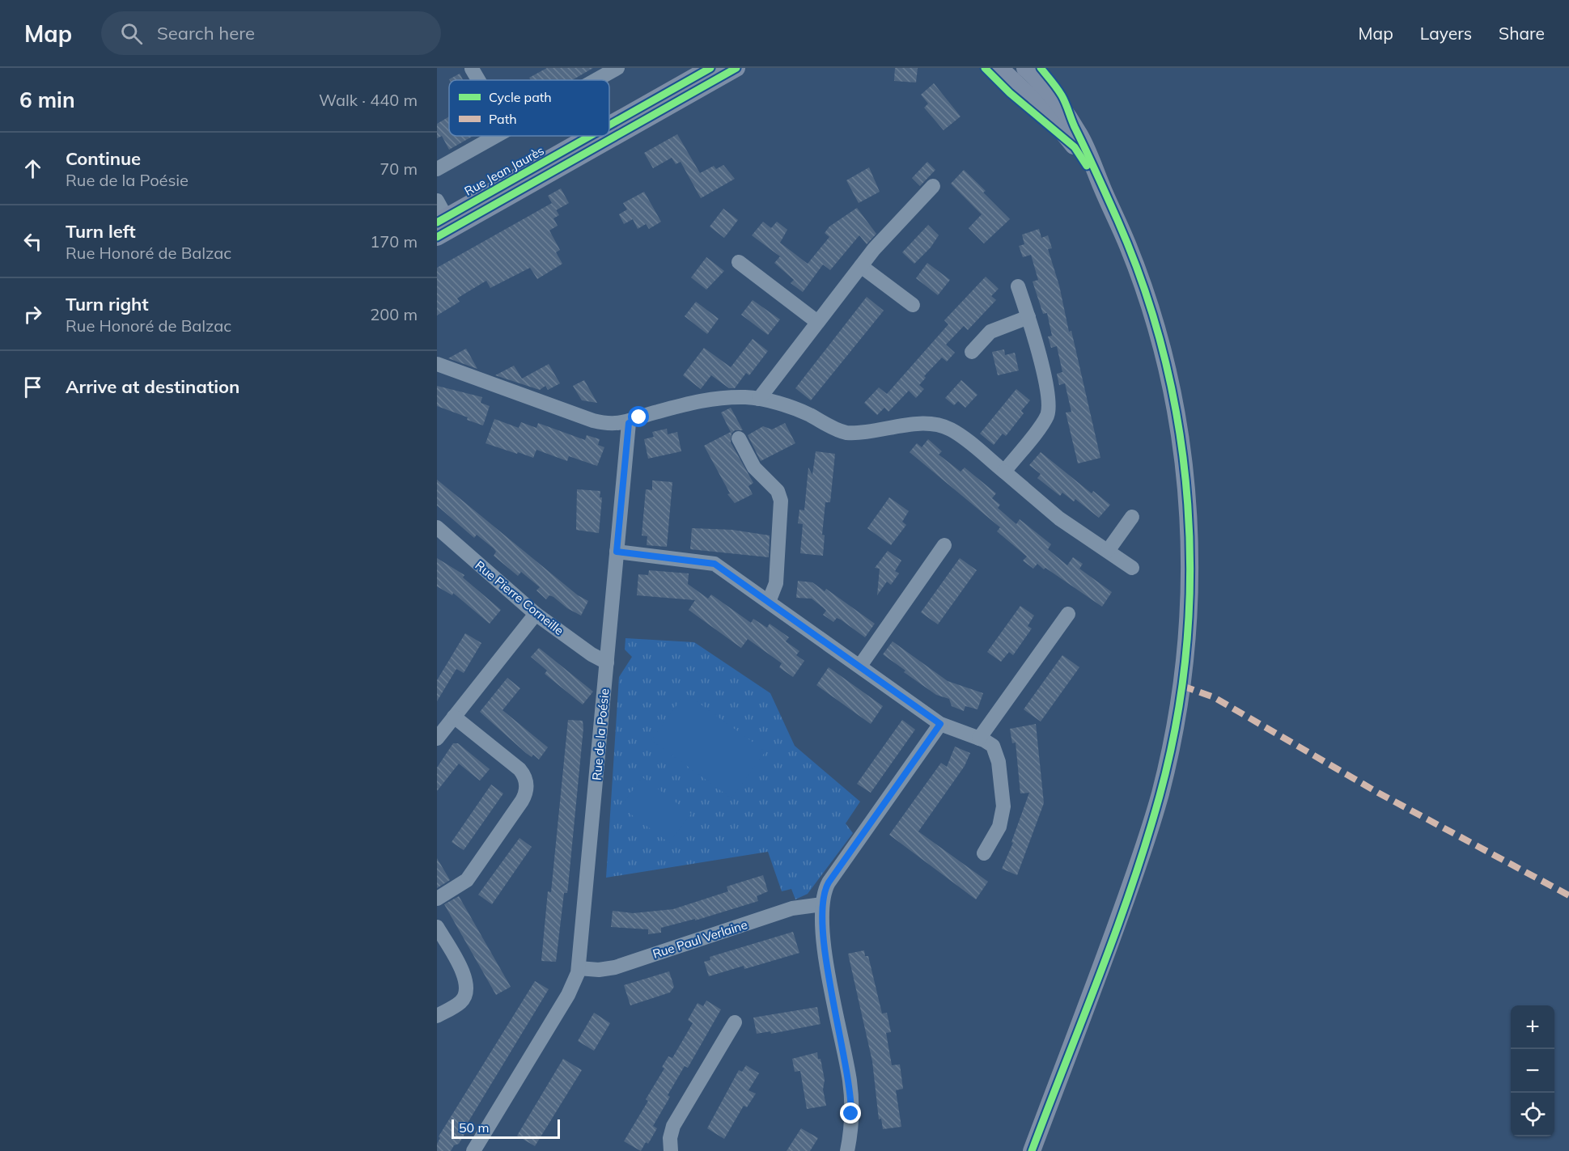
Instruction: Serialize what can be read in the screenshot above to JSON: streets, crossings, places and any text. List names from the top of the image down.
{
  "streets": {
    "main road": ["Rue Jean Jaurès"],
    "street": ["Rue Pierre Corneille", "Rue de la Poésie", "Rue Paul Verlaine"]
  },
  "crossings": [
    ["Rue Pierre Corneille", "Rue de la Poésie"],
    ["Rue de la Poésie", "Rue Paul Verlaine"]
  ],
  "legend": ["Cycle path", "Path"],
  "scale_bar": "50 m",
  "page": {
    "header": "Map",
    "search": "Search here",
    "nav": ["Map", "Layers", "Share"],
    "heading": ["6 min", "Walk · 440 m"],
    "list": [
      ["Continue", "Rue de la Poésie", "70 m"],
      ["Turn left", "Rue Honoré de Balzac", "170 m"],
      ["Turn right", "Rue Honoré de Balzac", "200 m"],
      "Arrive at destination"
    ],
    "map_buttons": ["+", "−"],
    "scale": "50 m"
  }
}
